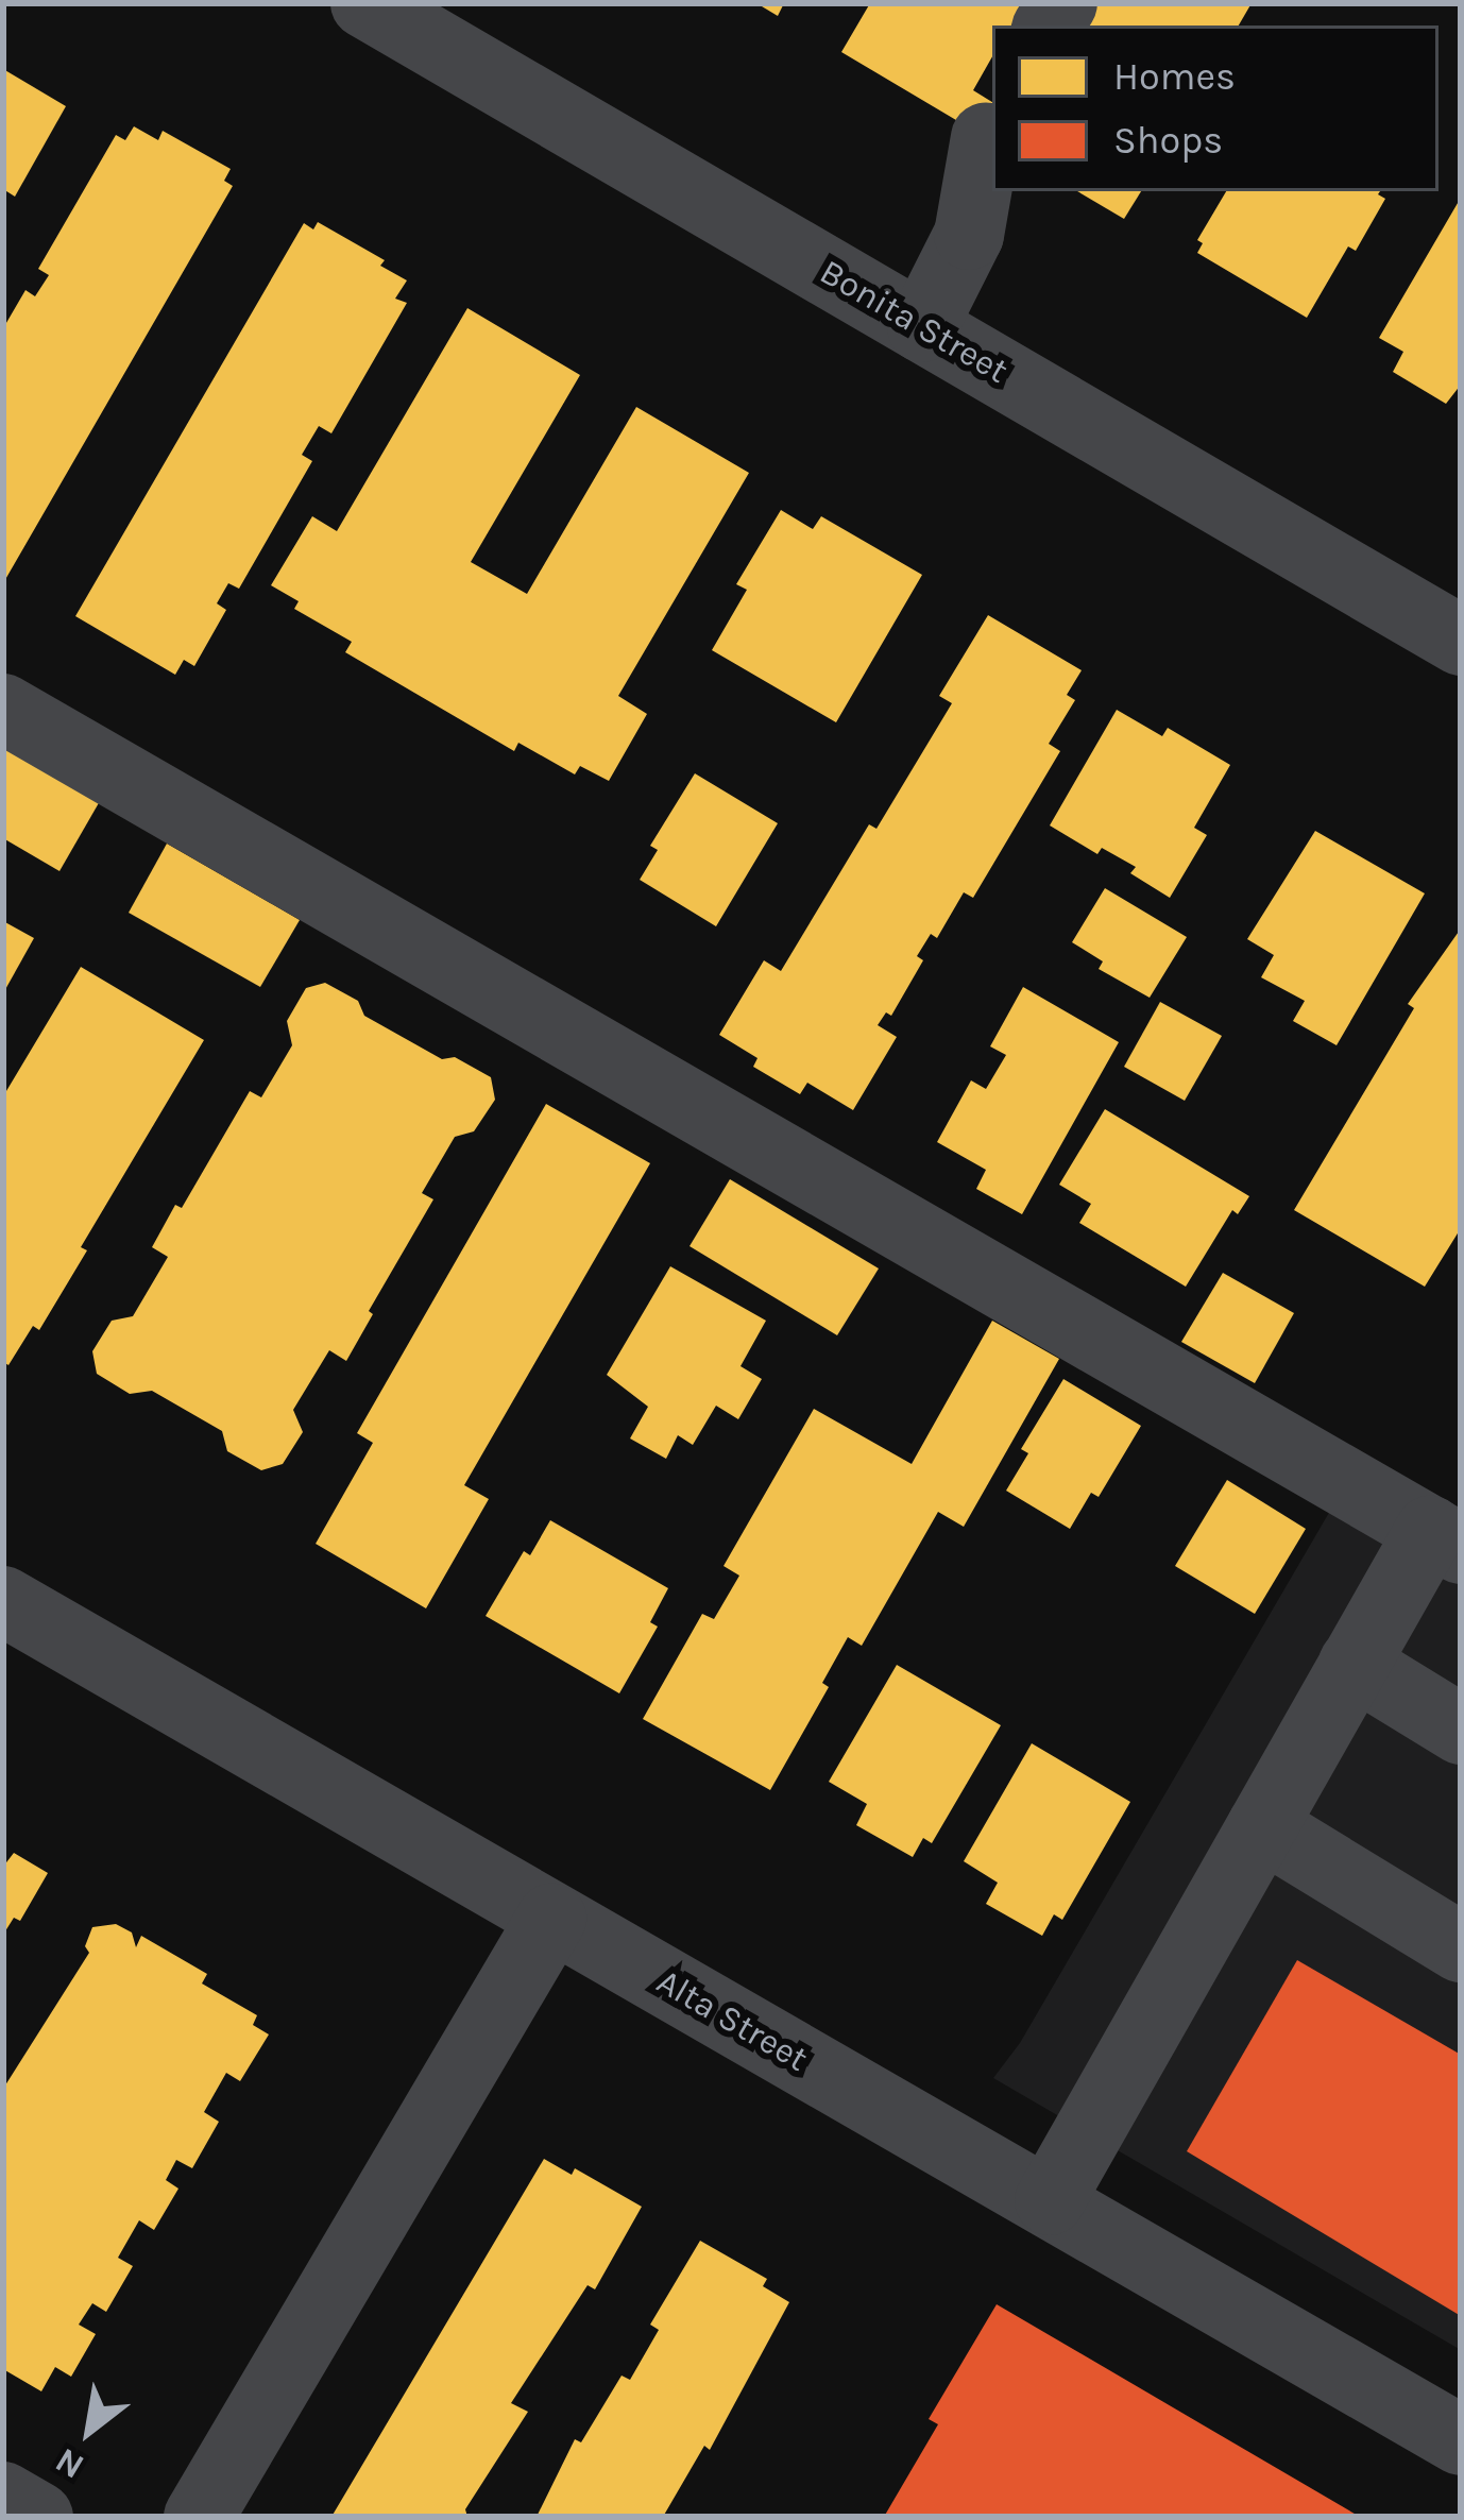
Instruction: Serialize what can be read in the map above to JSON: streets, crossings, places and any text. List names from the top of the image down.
{
  "streets": {
    "street": ["Bonita Street", "Alta Street"]
  },
  "legend": ["Homes", "Shops"],
  "north": "bottom left"
}
